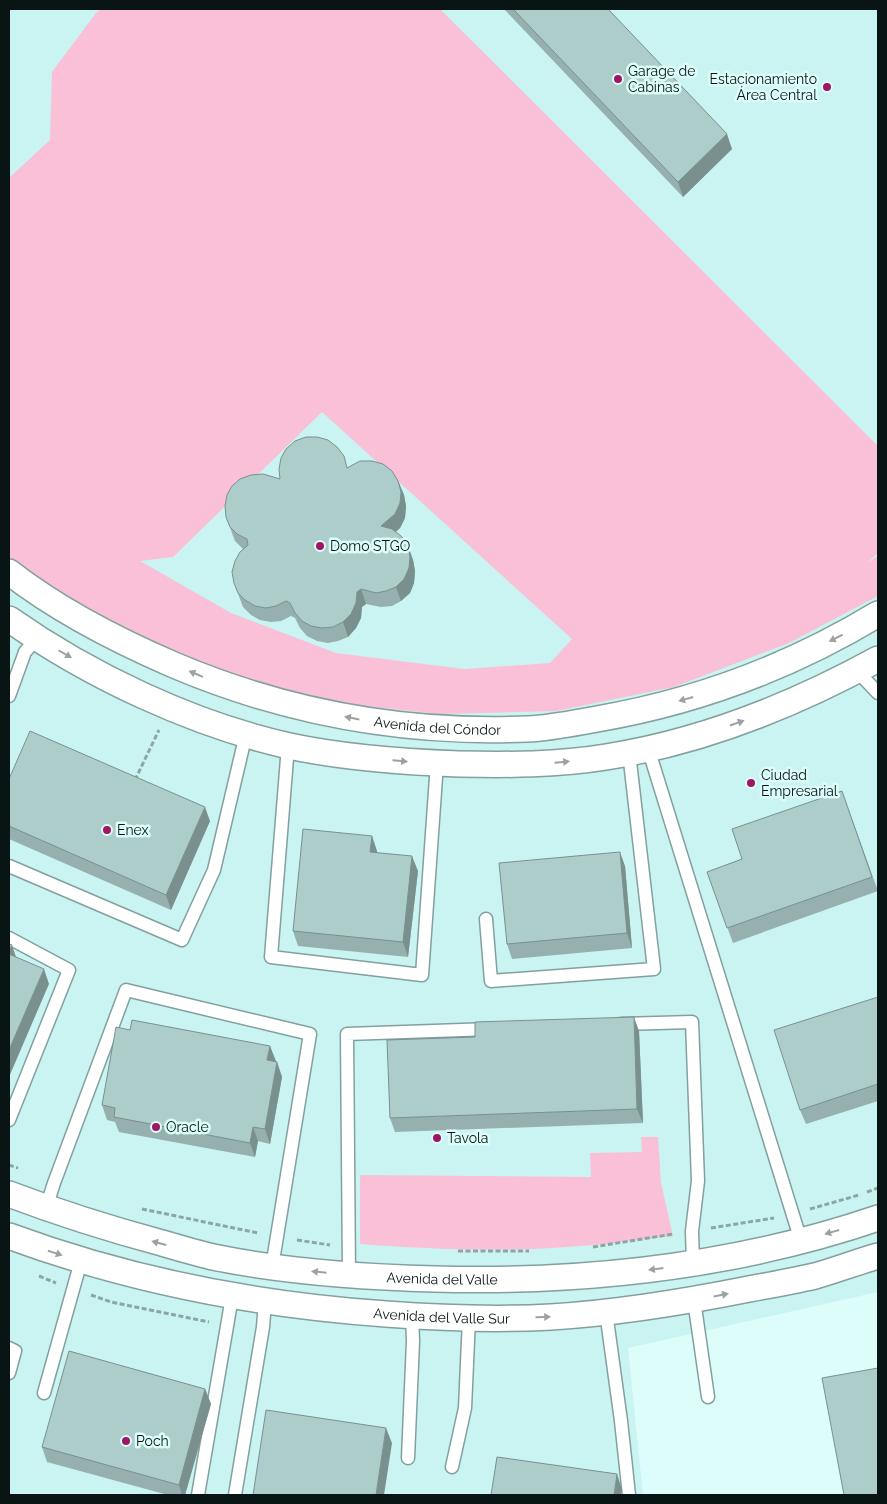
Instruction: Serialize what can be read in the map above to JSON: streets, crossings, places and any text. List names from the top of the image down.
{
  "streets": {
    "street": ["Avenida del Cóndor", "Avenida del Valle", "Avenida del Valle Sur"]
  },
  "one_way": ["Avenida del Valle", "Avenida del Valle Sur"],
  "places": [
    "Garage de Cabinas",
    "Estacionamiento Área Central",
    "Domo STGO",
    "Ciudad Empresarial",
    "Enex",
    "Oracle",
    "Tavola",
    "Poch"
  ]
}
